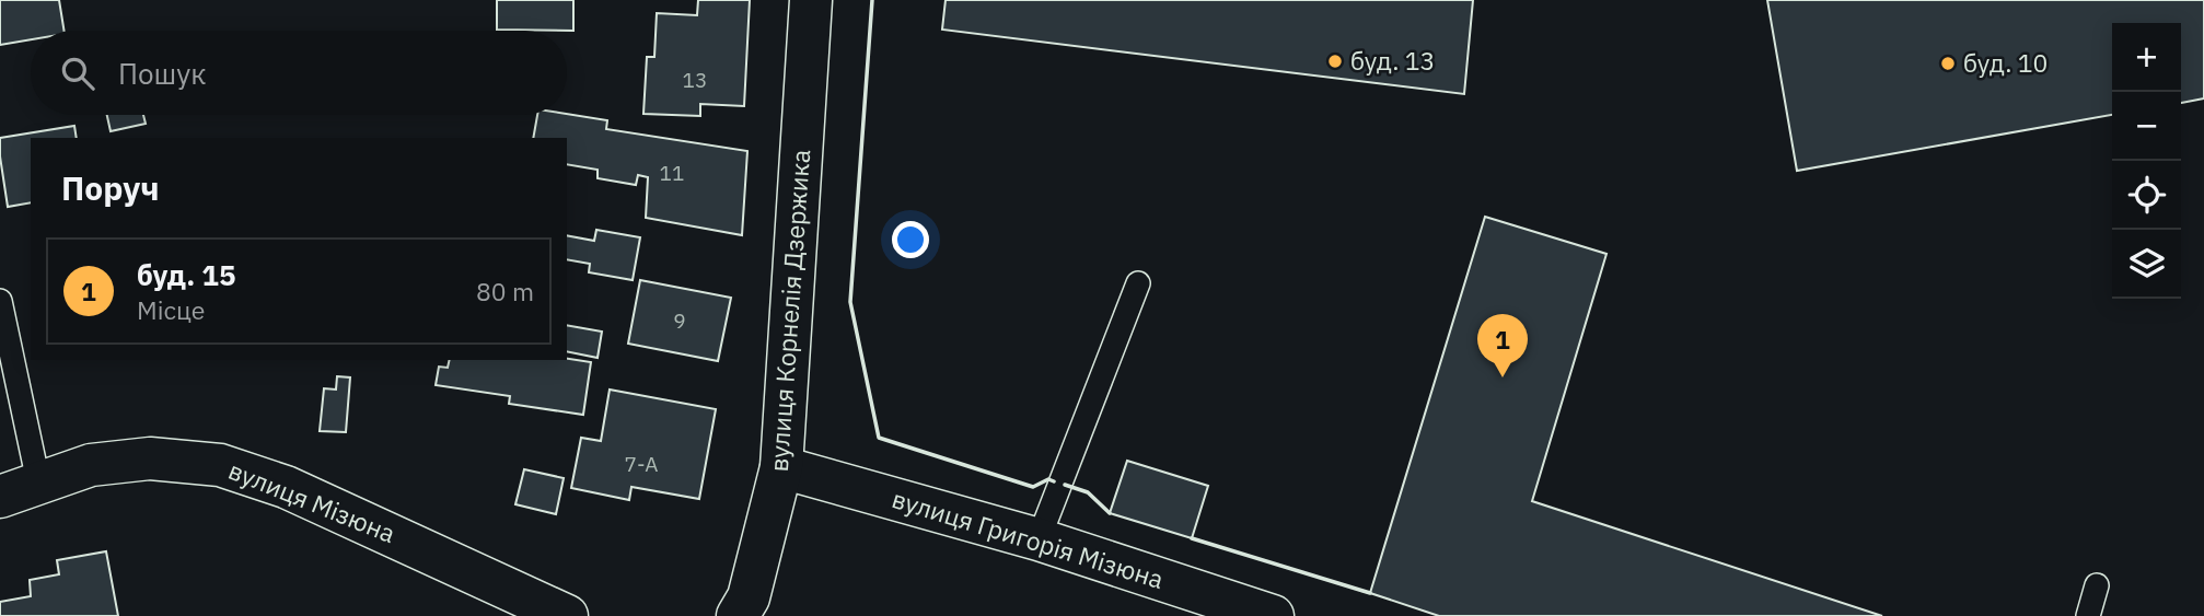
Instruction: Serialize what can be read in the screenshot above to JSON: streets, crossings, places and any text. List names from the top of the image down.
{
  "streets": {
    "street": ["вулиця Корнелія Дзержика", "вулиця Мізюна", "вулиця Григорія Мізюна"]
  },
  "crossings": [
    ["вулиця Корнелія Дзержика", "вулиця Григорія Мізюна"]
  ],
  "places": ["буд. 13", "буд. 10"],
  "house_numbers": [
    "13",
    "11",
    "9",
    "7-А"
  ],
  "page": {
    "map_buttons": ["+", "−"],
    "search": "Пошук",
    "heading": "Поруч",
    "list": [
      {
        "mark": "1",
        "name": "буд. 15",
        "note": "Місце",
        "value": "80 m"
      }
    ],
    "pins": "1"
  }
}
